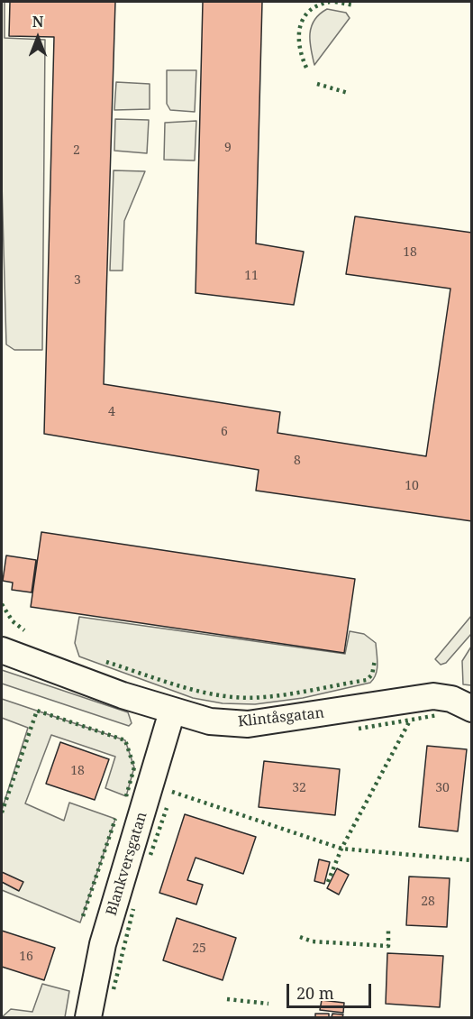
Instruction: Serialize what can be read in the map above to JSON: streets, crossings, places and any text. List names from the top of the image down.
{
  "streets": {
    "street": ["Klintåsgatan", "Blankversgatan"]
  },
  "crossings": [
    ["Klintåsgatan", "Blankversgatan"]
  ],
  "house_numbers": [
    "9",
    "2",
    "18",
    "11",
    "3",
    "4",
    "6",
    "8",
    "10",
    "18",
    "32",
    "30",
    "28",
    "25",
    "16"
  ],
  "scale_bar": "20 m",
  "north": "top"
}
